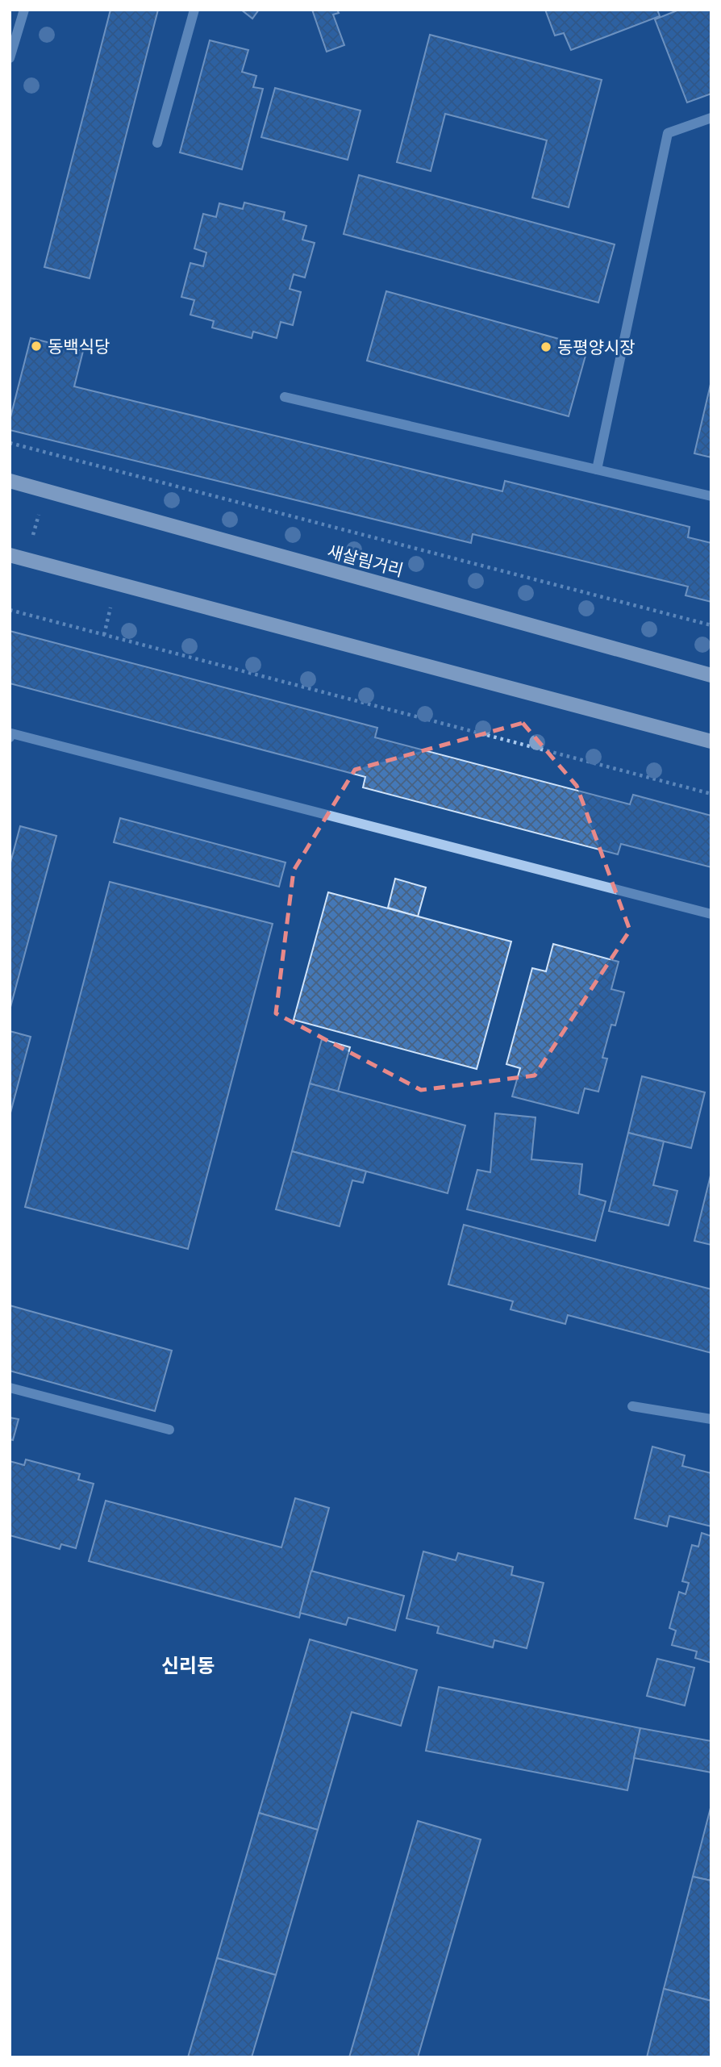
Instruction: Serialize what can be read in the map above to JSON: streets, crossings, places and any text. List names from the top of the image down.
{
  "streets": {
    "main road": ["새살림거리"]
  },
  "districts": ["신리동"],
  "places": ["동백식당", "동평양시장"]
}
